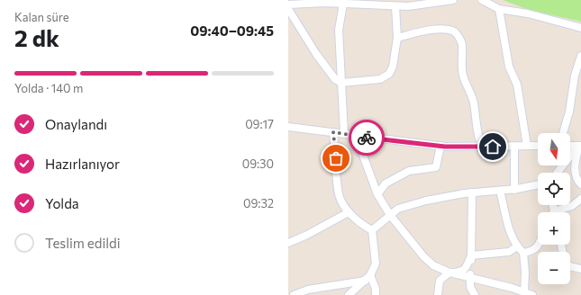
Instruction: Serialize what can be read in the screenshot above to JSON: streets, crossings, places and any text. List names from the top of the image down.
{
  "north": "bottom",
  "page": {
    "heading": ["2 dk", "Kalan süre", "09:40–09:45"],
    "bar": "Yolda · 140 m",
    "list": [
      ["Onaylandı", "09:17"],
      ["Hazırlanıyor", "09:30"],
      ["Yolda", "09:32"],
      "Teslim edildi"
    ],
    "map_buttons": ["+", "−"]
  }
}
